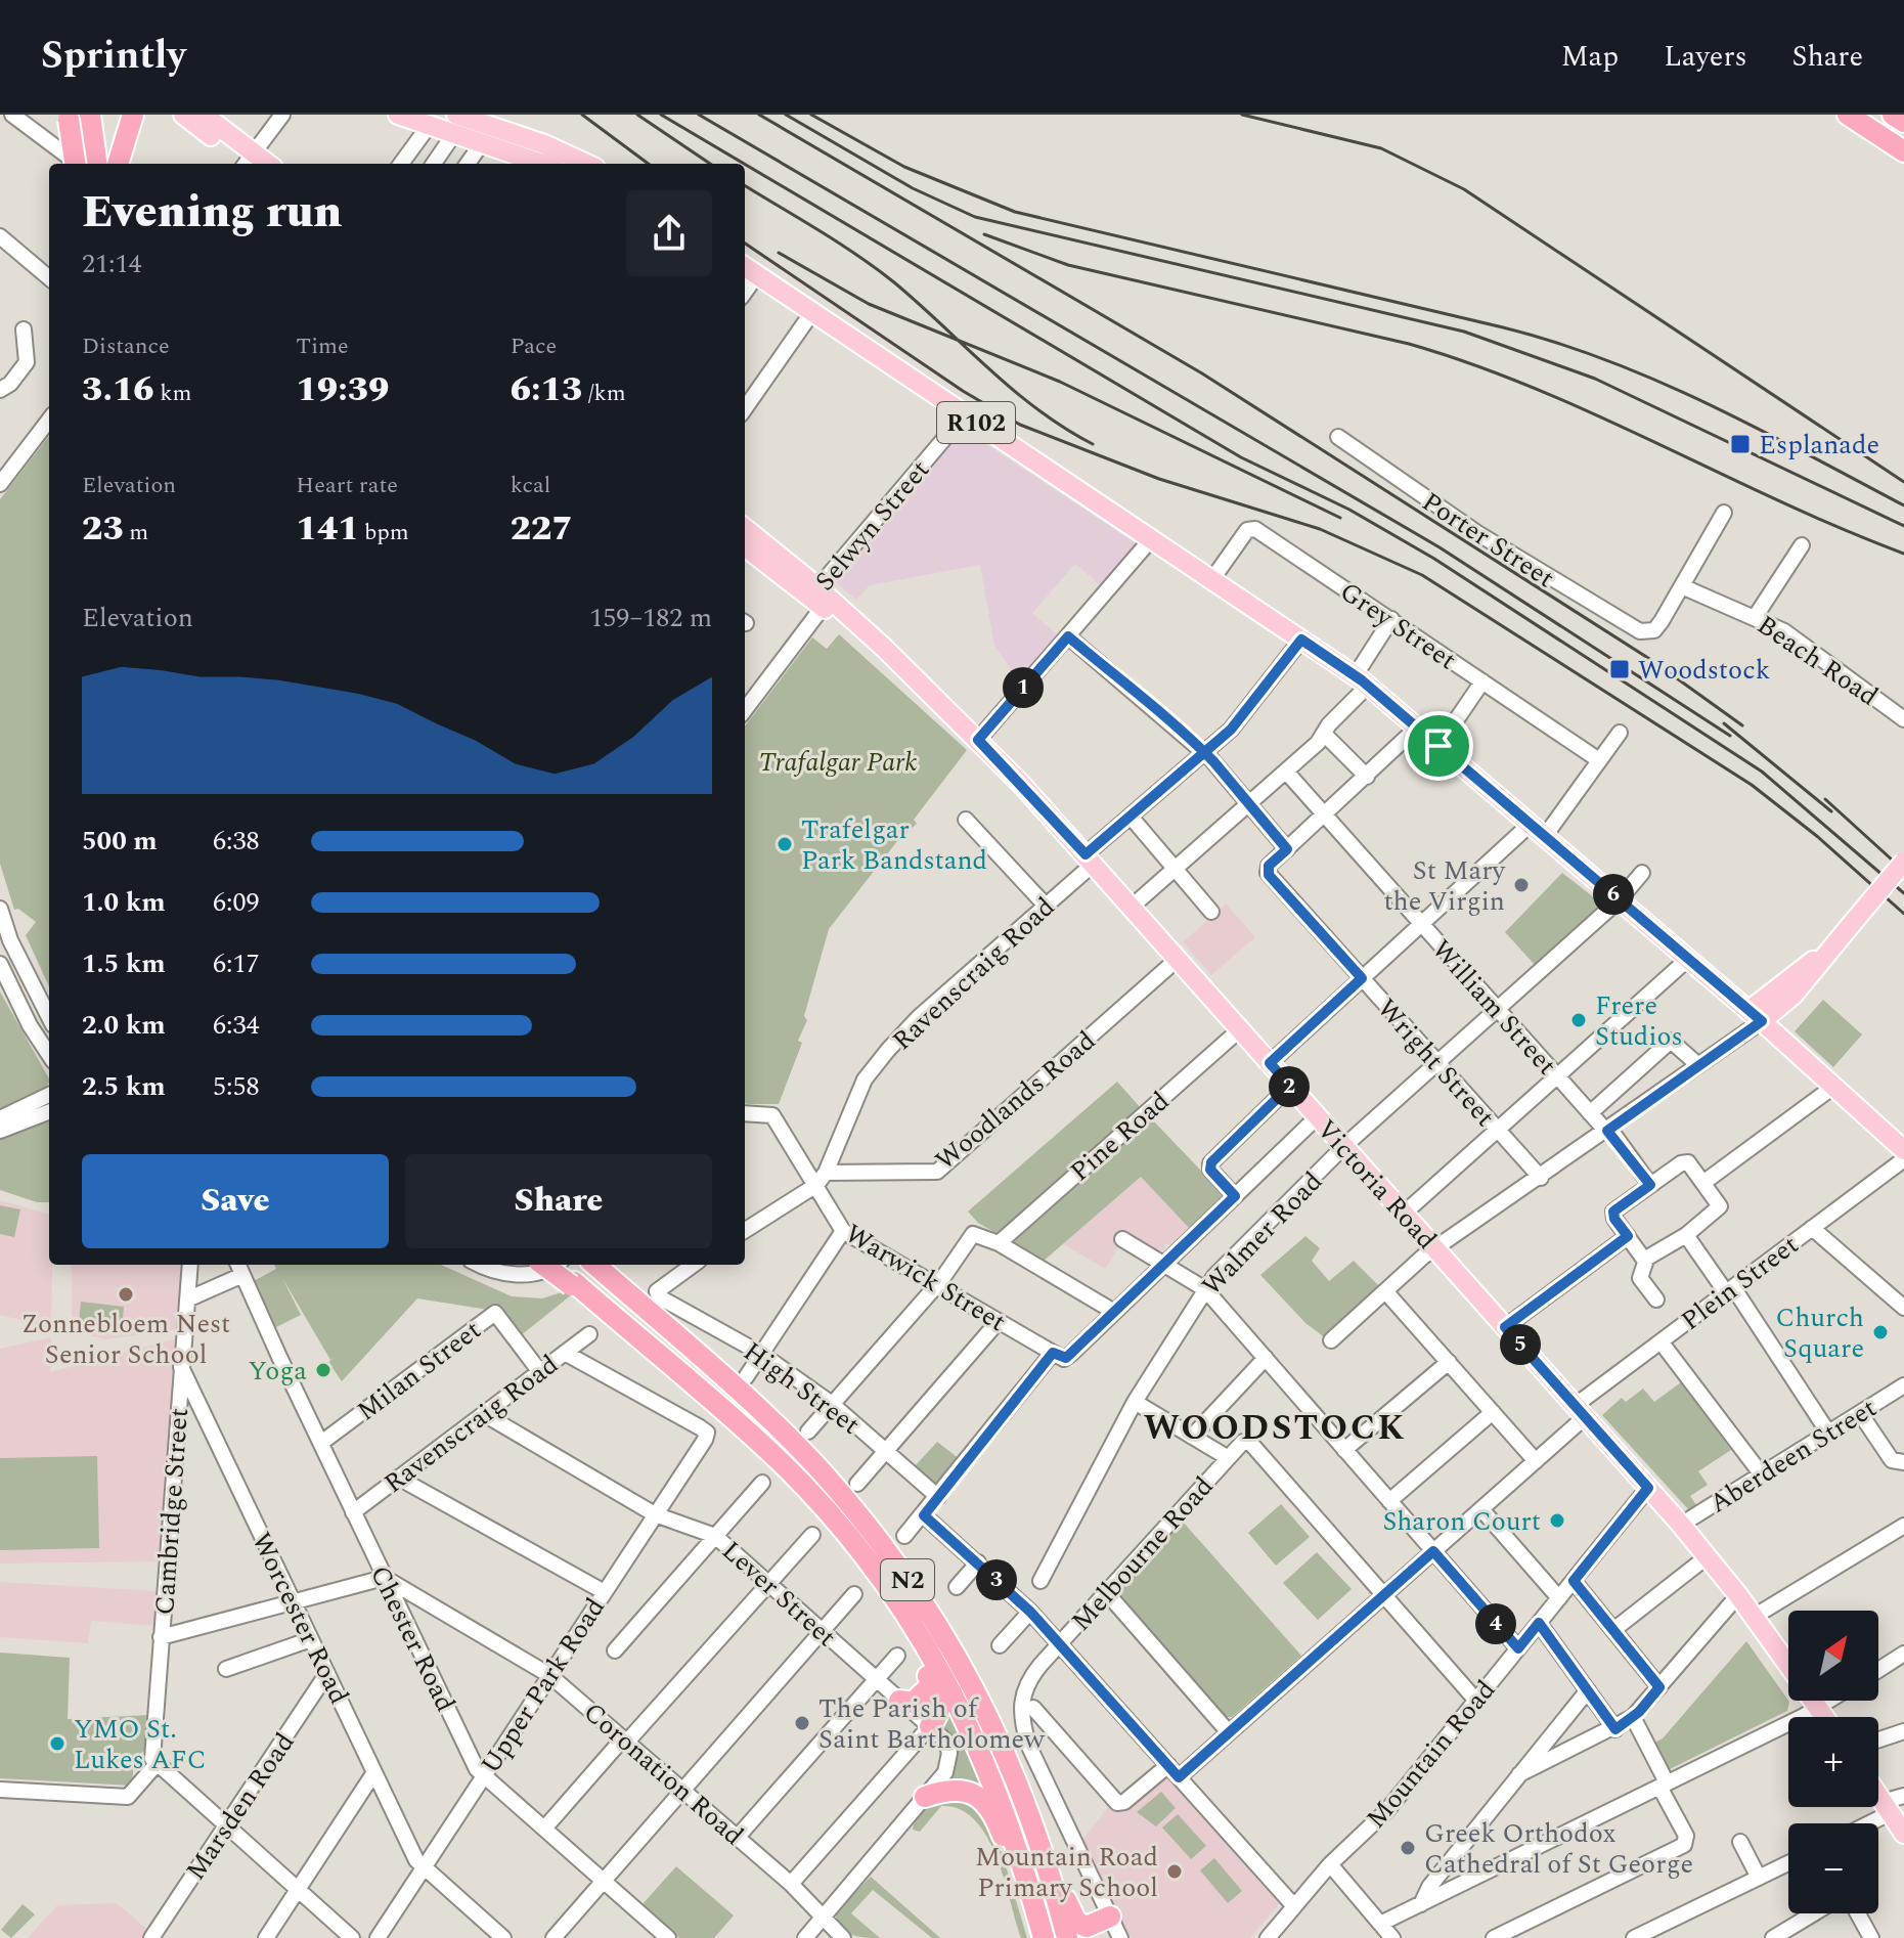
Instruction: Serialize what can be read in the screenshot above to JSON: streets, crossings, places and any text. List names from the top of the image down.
{
  "streets": {
    "highway": ["N2"],
    "main road": ["R102", "Victoria Road"],
    "street": [
      "Selwyn Street",
      "Porter Street",
      "Grey Street",
      "Beach Road",
      "Ravenscraig Road",
      "William Street",
      "Wright Street",
      "Woodlands Road",
      "Pine Road",
      "Walmer Road",
      "Warwick Street",
      "Plein Street",
      "Milan Street",
      "High Street",
      "Aberdeen Street",
      "Cambridge Street",
      "Melbourne Road",
      "Lever Street",
      "Worcester Road",
      "Chester Road",
      "Upper Park Road",
      "Mountain Road",
      "Coronation Road",
      "Marsden Road"
    ]
  },
  "crossings": [
    ["R102", "Selwyn Street"],
    ["R102", "Grey Street"],
    ["R102", "Ravenscraig Road"],
    ["R102", "Walmer Road"],
    ["Selwyn Street", "Victoria Road"],
    ["Porter Street", "Beach Road"],
    ["Ravenscraig Road", "Woodlands Road"],
    ["Ravenscraig Road", "Victoria Road"],
    ["Ravenscraig Road", "Warwick Street"],
    ["Ravenscraig Road", "Milan Street"],
    ["Ravenscraig Road", "Lever Street"],
    ["Ravenscraig Road", "Chester Road"],
    ["Ravenscraig Road", "Upper Park Road"],
    ["William Street", "Walmer Road"],
    ["Wright Street", "Walmer Road"],
    ["Woodlands Road", "Victoria Road"],
    ["Woodlands Road", "Warwick Street"],
    ["Pine Road", "Victoria Road"],
    ["Victoria Road", "Walmer Road"],
    ["Victoria Road", "Plein Street"],
    ["Victoria Road", "Aberdeen Street"],
    ["Victoria Road", "Mountain Road"],
    ["Plein Street", "Melbourne Road"],
    ["Milan Street", "Chester Road"],
    ["Cambridge Street", "Worcester Road"],
    ["Lever Street", "Upper Park Road"],
    ["Worcester Road", "Upper Park Road"],
    ["Worcester Road", "Marsden Road"],
    ["Chester Road", "Upper Park Road"],
    ["Chester Road", "Coronation Road"],
    ["Upper Park Road", "Coronation Road"]
  ],
  "districts": ["WOODSTOCK"],
  "parks": ["Trafalgar Park"],
  "places": {
    "transit": ["Esplanade", "Woodstock"],
    "other": [
      "Trafelgar Park Bandstand",
      "St Mary the Virgin",
      "Frere Studios",
      "Zonnebloem Nest Senior School",
      "Church Square",
      "Yoga",
      "Sharon Court",
      "The Parish of Saint Bartholomew",
      "YMO St. Lukes AFC",
      "Greek Orthodox Cathedral of St George",
      "Mountain Road Primary School"
    ]
  },
  "north": "top right",
  "page": {
    "header": "Sprintly",
    "nav": ["Map", "Layers", "Share"],
    "heading": ["Evening run", "21:14"],
    "stats": [
      ["Distance", "3.16 km"],
      ["Time", "19:39"],
      ["Pace", "6:13 /km"],
      ["Elevation", "23 m"],
      ["Heart rate", "141 bpm"],
      ["kcal", "227"]
    ],
    "chart": ["Elevation", "159–182 m"],
    "pins": [
      "1",
      "6",
      "2",
      "5",
      "3",
      "4"
    ],
    "list": [
      {
        "name": "500 m",
        "note": "6:38"
      },
      {
        "name": "1.0 km",
        "note": "6:09"
      },
      {
        "name": "1.5 km",
        "note": "6:17"
      },
      {
        "name": "2.0 km",
        "note": "6:34"
      },
      {
        "name": "2.5 km",
        "note": "5:58"
      }
    ],
    "buttons": ["Save", "Share"],
    "map_buttons": ["+", "−"]
  }
}
